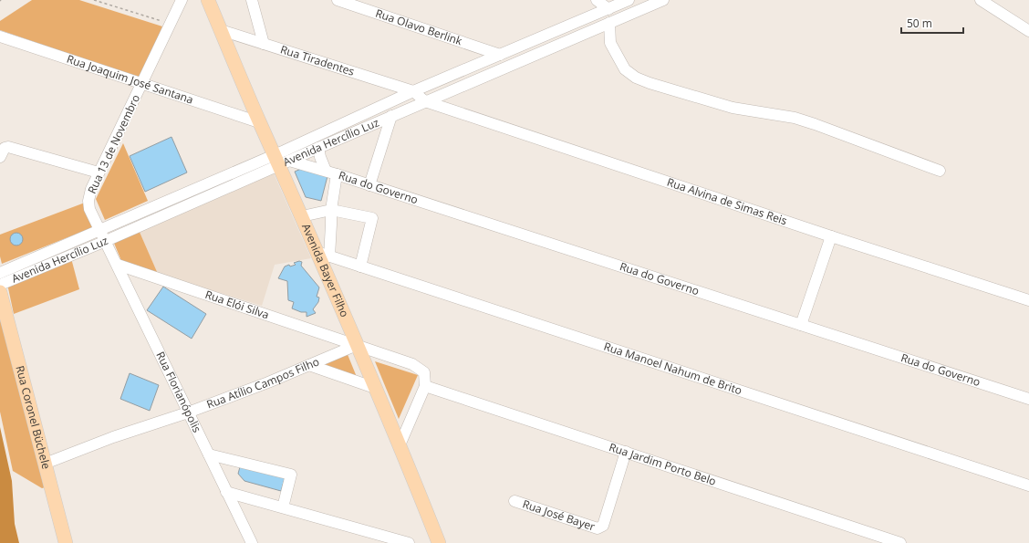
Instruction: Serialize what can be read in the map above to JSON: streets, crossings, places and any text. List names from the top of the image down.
{
  "streets": {
    "main road": ["Avenida Bayer Filho", "Rua Coronel Büchele"],
    "street": [
      "Rua Olavo Berlink",
      "Rua Tiradentes",
      "Rua Joaquim José Santana",
      "Avenida Hercílio Luz",
      "Rua 13 de Novembro",
      "Rua do Governo",
      "Rua Alvina de Simas Reis",
      "Rua Elói Silva",
      "Rua Manoel Nahum de Brito",
      "Rua Atílio Campos Filho",
      "Rua Florianópolis",
      "Rua Jardim Porto Belo",
      "Rua José Bayer"
    ]
  },
  "crossings": [
    ["Rua Olavo Berlink", "Avenida Hercílio Luz"],
    ["Rua Tiradentes", "Avenida Hercílio Luz"],
    ["Rua Tiradentes", "Avenida Bayer Filho"],
    ["Rua Joaquim José Santana", "Rua 13 de Novembro"],
    ["Rua Joaquim José Santana", "Avenida Bayer Filho"],
    ["Avenida Hercílio Luz", "Rua 13 de Novembro"],
    ["Avenida Hercílio Luz", "Rua do Governo"],
    ["Avenida Hercílio Luz", "Rua Alvina de Simas Reis"],
    ["Avenida Hercílio Luz", "Avenida Bayer Filho"],
    ["Avenida Hercílio Luz", "Rua Florianópolis"],
    ["Rua 13 de Novembro", "Rua Florianópolis"],
    ["Rua do Governo", "Avenida Bayer Filho"],
    ["Avenida Bayer Filho", "Rua Elói Silva"],
    ["Avenida Bayer Filho", "Rua Manoel Nahum de Brito"],
    ["Avenida Bayer Filho", "Rua Atílio Campos Filho"],
    ["Rua Elói Silva", "Rua Atílio Campos Filho"],
    ["Rua Elói Silva", "Rua Florianópolis"],
    ["Rua Elói Silva", "Rua Jardim Porto Belo"],
    ["Rua Atílio Campos Filho", "Rua Florianópolis"],
    ["Rua Atílio Campos Filho", "Rua Coronel Büchele"],
    ["Rua Jardim Porto Belo", "Rua José Bayer"]
  ],
  "scale_bar": "50 m"
}
